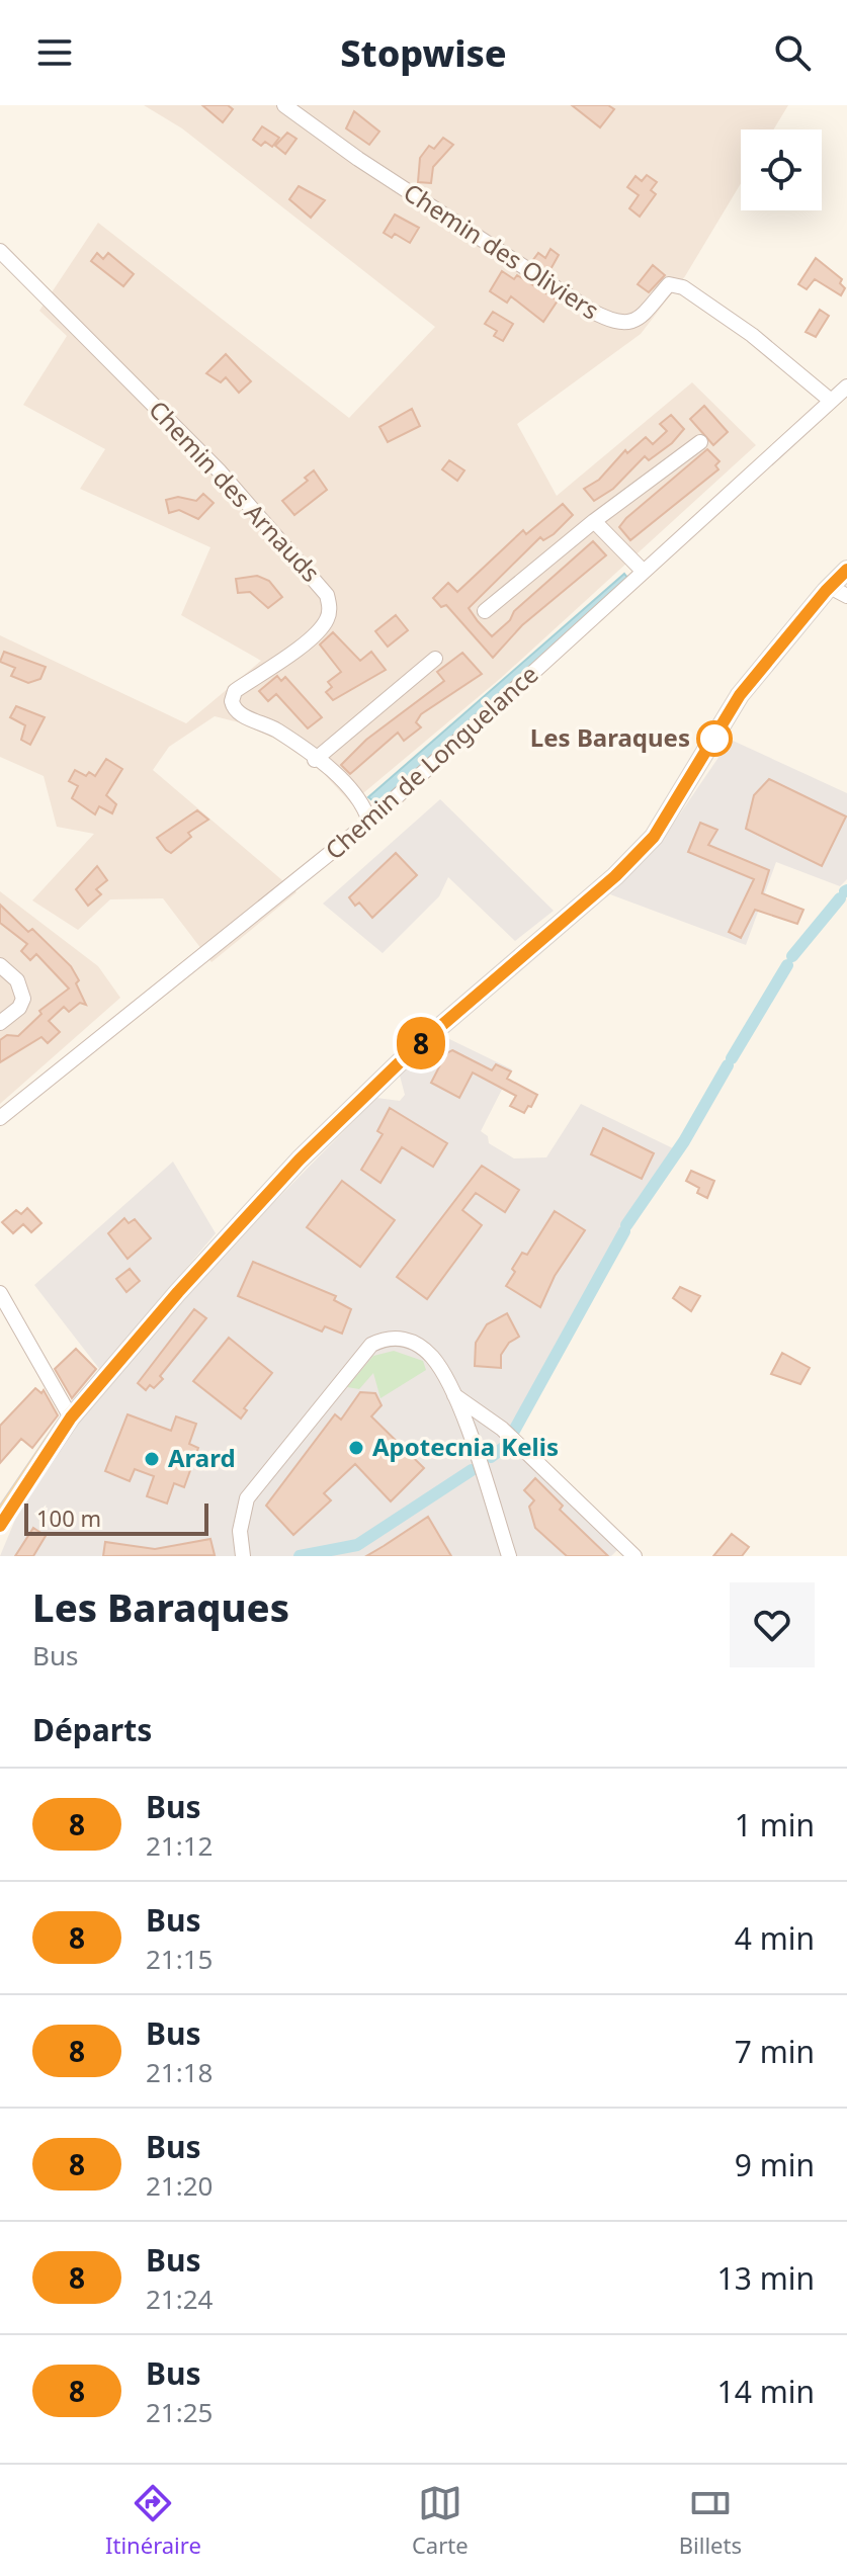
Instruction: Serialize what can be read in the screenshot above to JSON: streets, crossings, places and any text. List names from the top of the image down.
{
  "streets": {
    "street": ["Chemin des Oliviers", "Chemin des Arnauds", "Chemin de Longuelance"]
  },
  "crossings": [
    ["Chemin des Oliviers", "Chemin de Longuelance"],
    ["Chemin des Arnauds", "Chemin de Longuelance"]
  ],
  "places": ["Les Baraques", "Apotecnia Kelis", "Arard"],
  "lines": ["bus line 8"],
  "scale_bar": "100 m",
  "page": {
    "header": "Stopwise",
    "on_map": "8",
    "scale": "100 m",
    "heading": [
      ["Les Baraques", "Bus"],
      "Départs"
    ],
    "list": [
      {
        "mark": "8",
        "name": "Bus",
        "note": "21:12",
        "value": "1 min"
      },
      {
        "mark": "8",
        "name": "Bus",
        "note": "21:15",
        "value": "4 min"
      },
      {
        "mark": "8",
        "name": "Bus",
        "note": "21:18",
        "value": "7 min"
      },
      {
        "mark": "8",
        "name": "Bus",
        "note": "21:20",
        "value": "9 min"
      },
      {
        "mark": "8",
        "name": "Bus",
        "note": "21:24",
        "value": "13 min"
      },
      {
        "mark": "8",
        "name": "Bus",
        "note": "21:25",
        "value": "14 min"
      }
    ],
    "tabs": ["Itinéraire", "Carte", "Billets"]
  }
}
